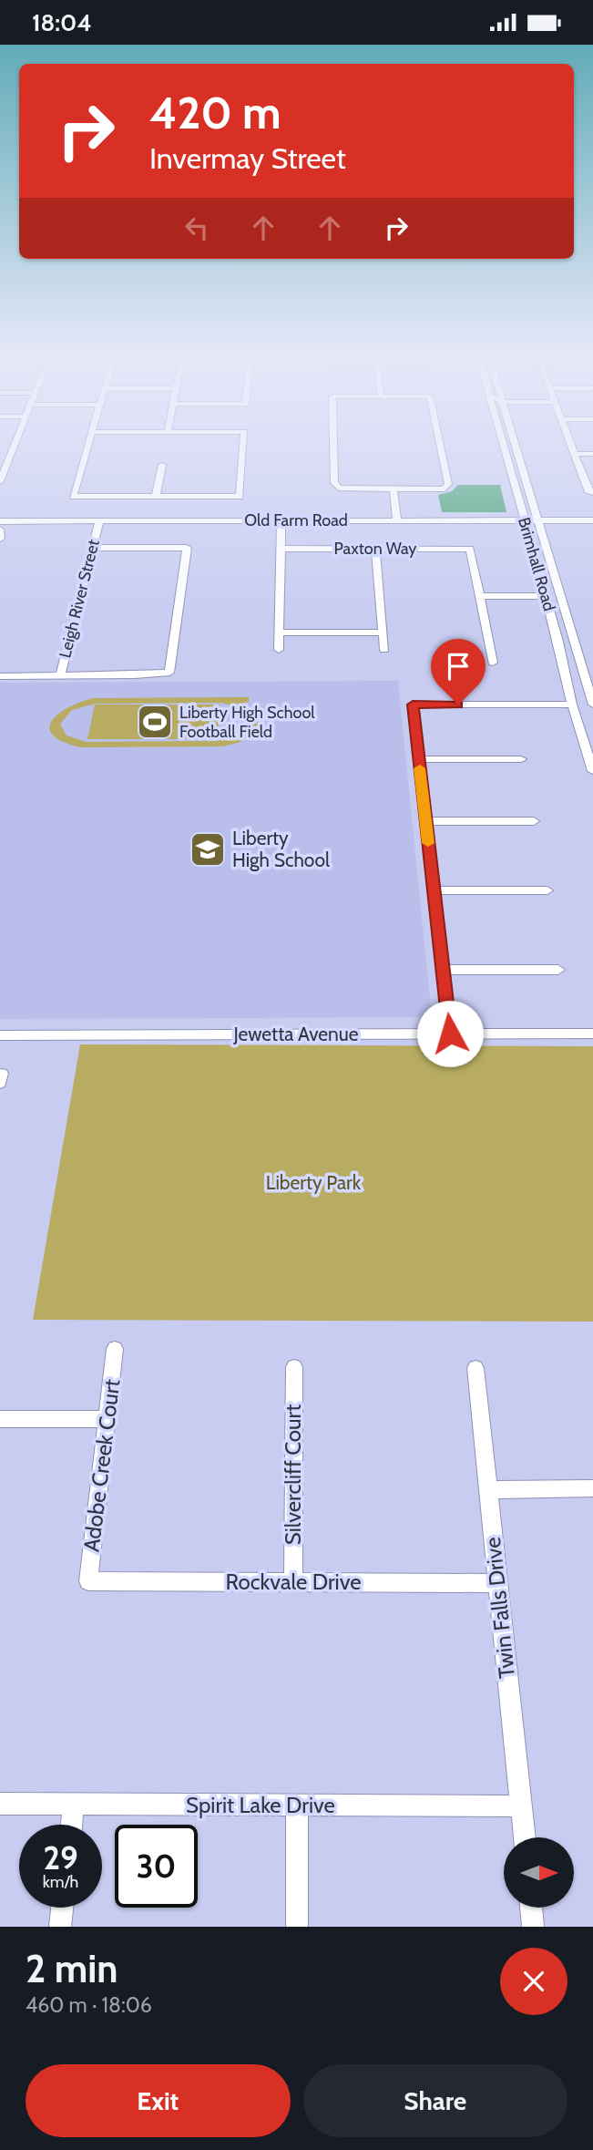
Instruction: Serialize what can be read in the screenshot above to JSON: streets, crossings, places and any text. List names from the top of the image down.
{
  "streets": {
    "street": [
      "Old Farm Road",
      "Paxton Way",
      "Brimhall Road",
      "Leigh River Street",
      "Jewetta Avenue",
      "Adobe Creek Court",
      "Silvercliff Court",
      "Rockvale Drive",
      "Twin Falls Drive",
      "Spirit Lake Drive"
    ]
  },
  "crossings": [
    ["Old Farm Road", "Brimhall Road"],
    ["Old Farm Road", "Leigh River Street"],
    ["Adobe Creek Court", "Rockvale Drive"],
    ["Silvercliff Court", "Rockvale Drive"],
    ["Rockvale Drive", "Twin Falls Drive"],
    ["Twin Falls Drive", "Spirit Lake Drive"]
  ],
  "parks": ["Liberty Park"],
  "places": {
    "sports": ["Liberty High School Football Field"],
    "school or university": ["Liberty High School"]
  },
  "north": "right",
  "page": {
    "status": "18:04",
    "turn": ["420 m", "Invermay Street"],
    "speed": "29 km/h",
    "limit": "30",
    "heading": ["2 min", "460 m · 18:06"],
    "buttons": ["Exit", "Share"]
  }
}
